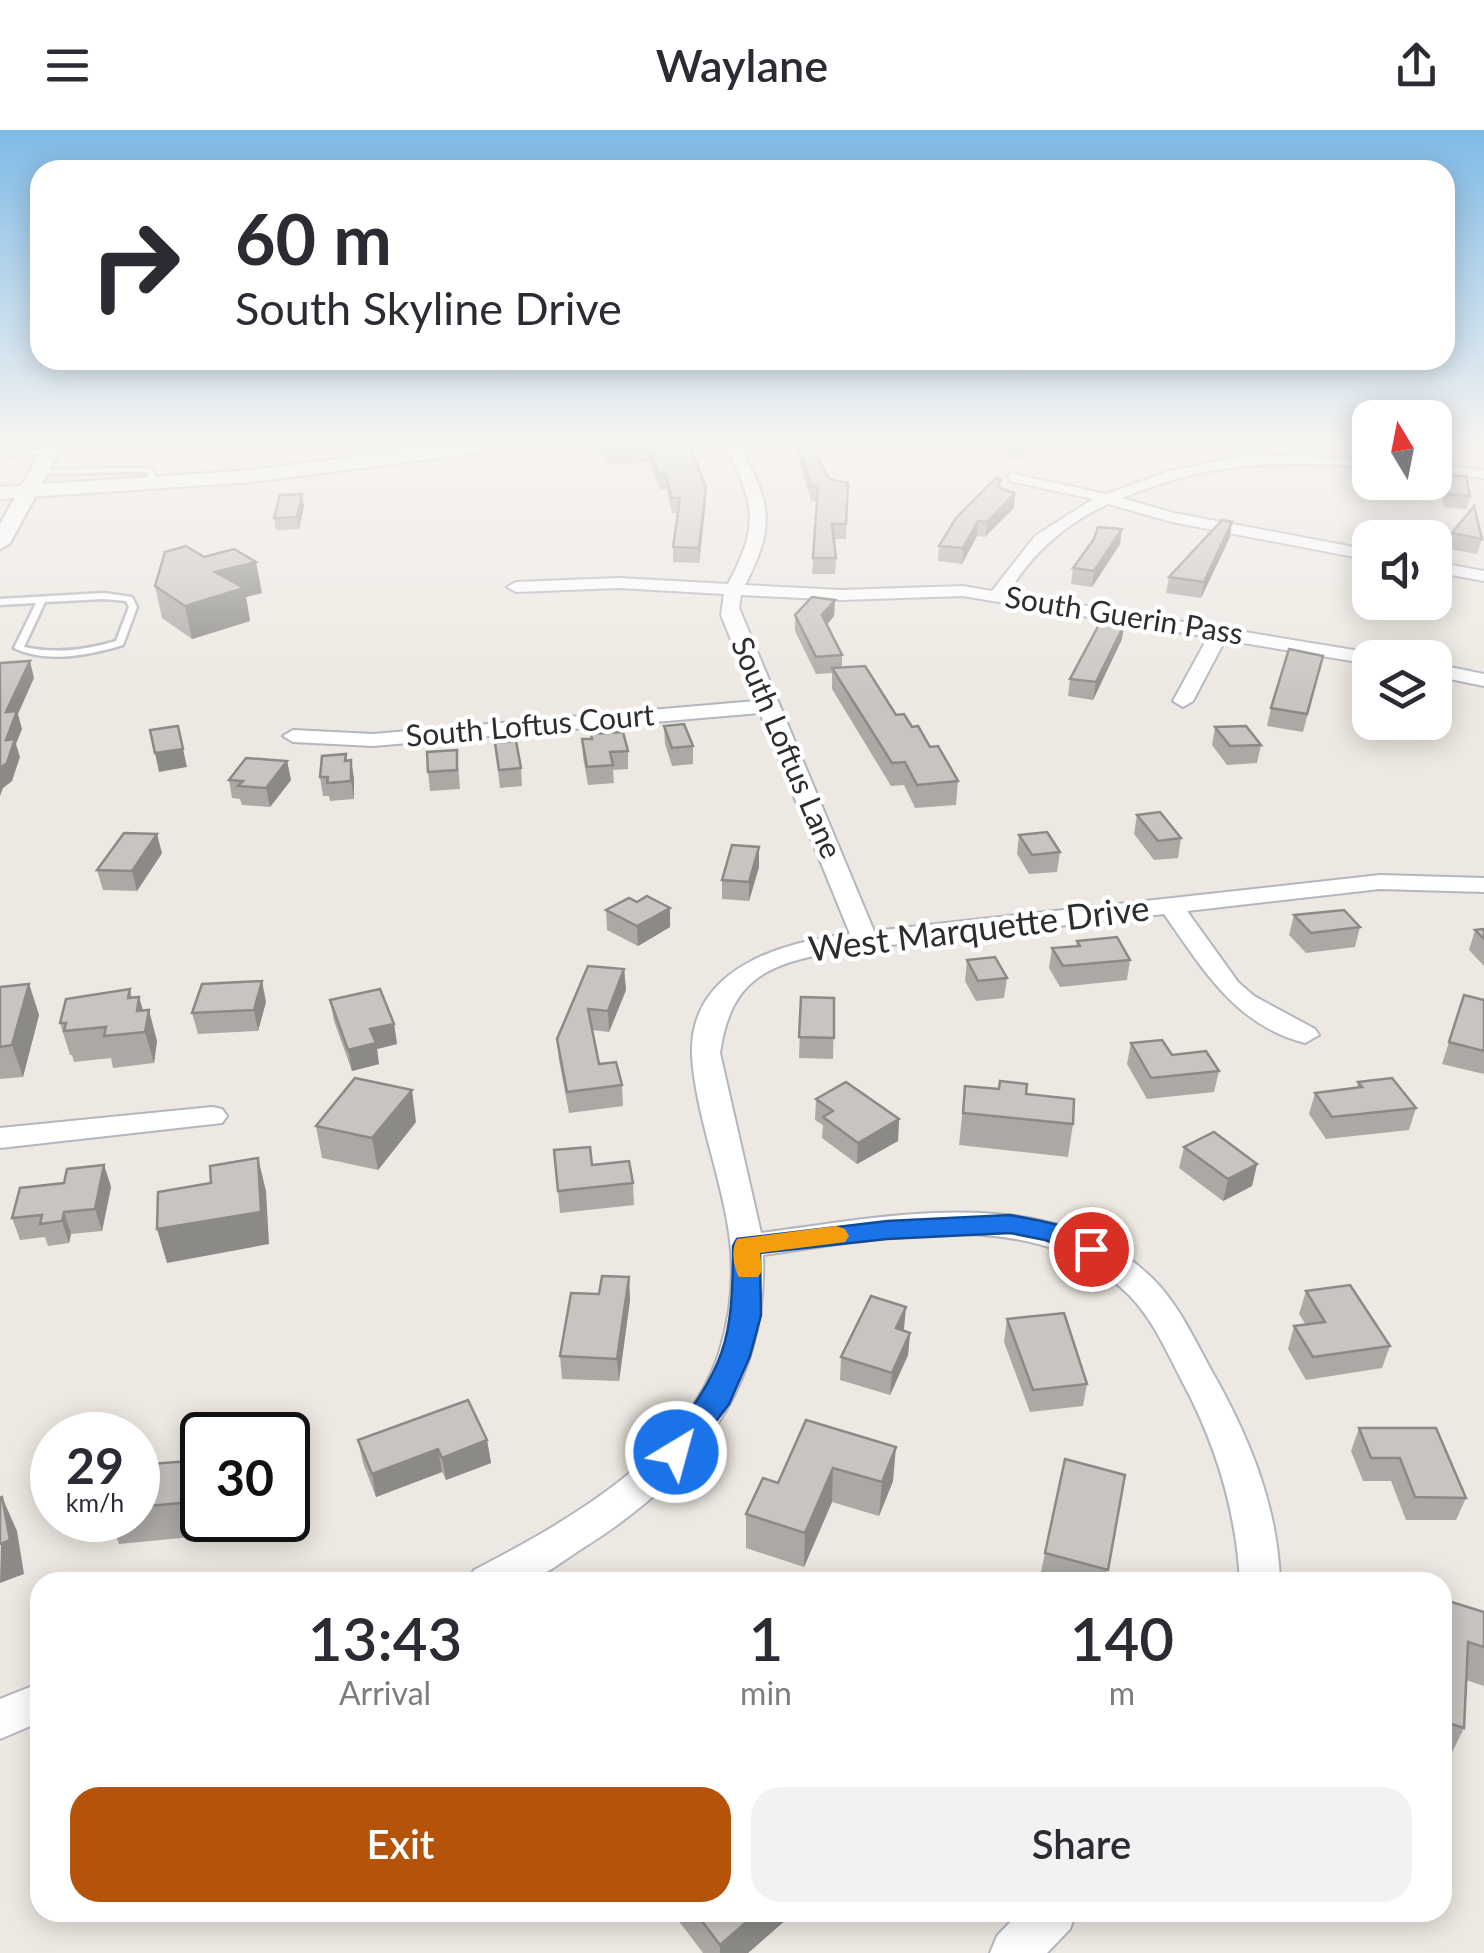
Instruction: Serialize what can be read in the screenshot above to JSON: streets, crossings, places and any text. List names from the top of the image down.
{
  "streets": {
    "street": [
      "South Guerin Pass",
      "South Loftus Court",
      "South Loftus Lane",
      "West Marquette Drive"
    ]
  },
  "crossings": [
    ["South Guerin Pass", "South Loftus Lane"],
    ["South Loftus Court", "South Loftus Lane"],
    ["South Loftus Lane", "West Marquette Drive"]
  ],
  "north": "top",
  "page": {
    "header": "Waylane",
    "turn": ["60 m", "South Skyline Drive"],
    "speed": "29 km/h",
    "limit": "30",
    "eta": [
      "13:43",
      "Arrival",
      "1",
      "min",
      "140",
      "m"
    ],
    "buttons": ["Exit", "Share"]
  }
}
